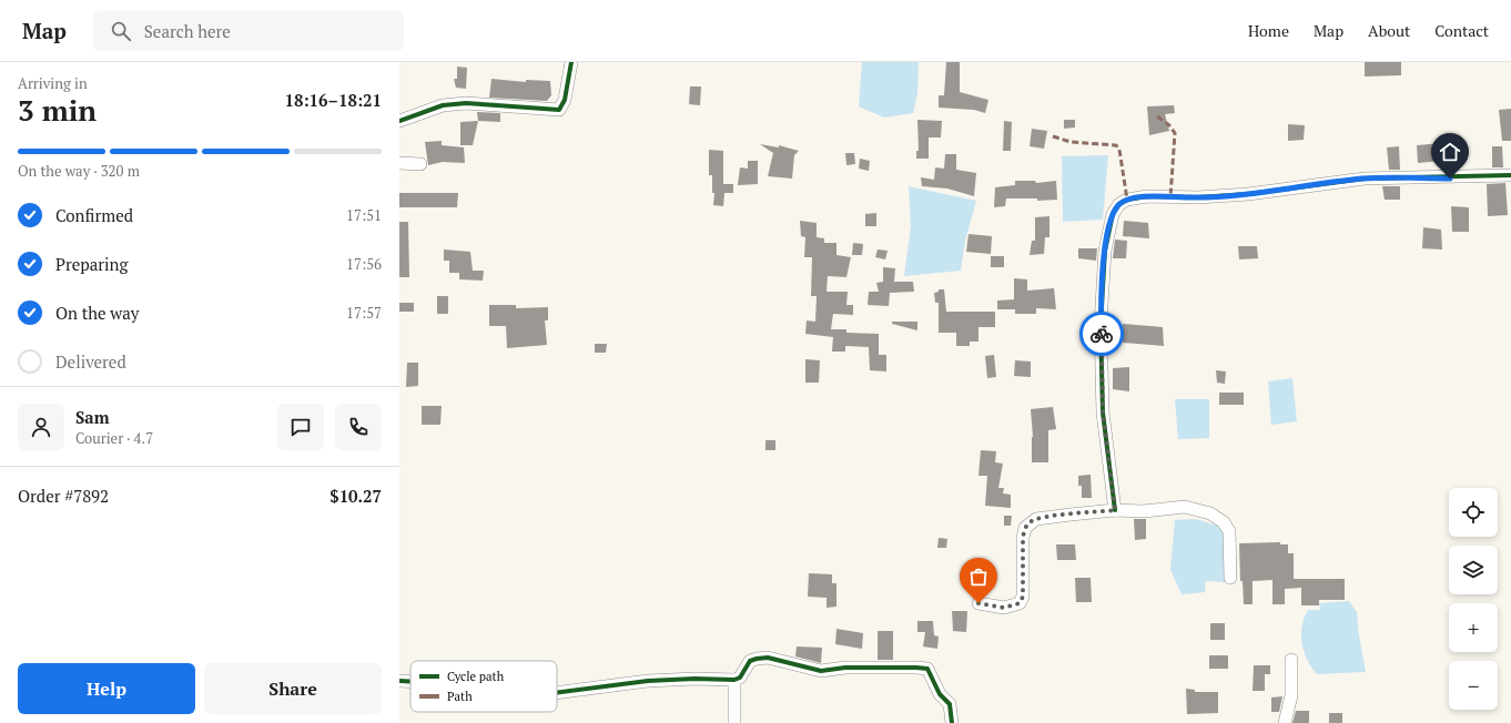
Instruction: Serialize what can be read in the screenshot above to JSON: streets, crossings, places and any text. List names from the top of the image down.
{
  "legend": ["Cycle path", "Path"],
  "page": {
    "header": "Map",
    "search": "Search here",
    "nav": [
      "Home",
      "Map",
      "About",
      "Contact"
    ],
    "heading": ["3 min", "Arriving in", "18:16–18:21"],
    "panel": [
      "Sam",
      "Courier · 4.7",
      "Order #7892",
      "$10.27"
    ],
    "bar": "On the way · 320 m",
    "list": [
      ["Confirmed", "17:51"],
      ["Preparing", "17:56"],
      ["On the way", "17:57"],
      "Delivered"
    ],
    "map_buttons": ["+", "−"],
    "buttons": ["Help", "Share"]
  }
}
